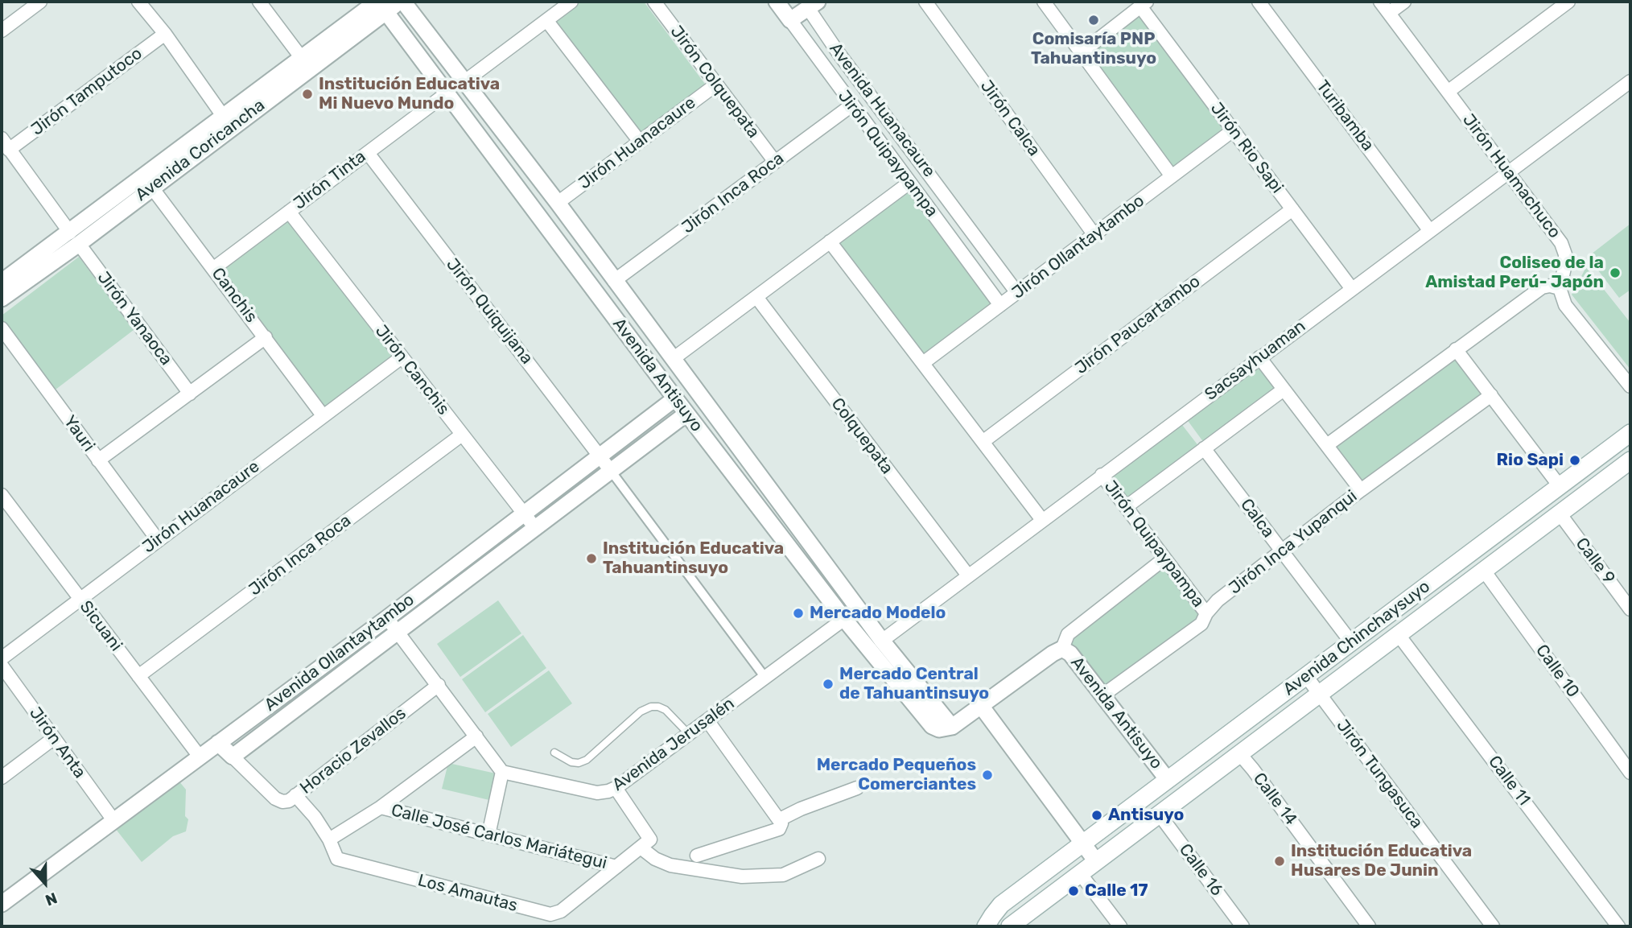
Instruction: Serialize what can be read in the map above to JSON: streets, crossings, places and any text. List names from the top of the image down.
{
  "streets": {
    "main road": ["Avenida Chinchaysuyo"],
    "street": [
      "Jirón Colquepata",
      "Jirón Tamputoco",
      "Avenida Huanacaure",
      "Turibamba",
      "Jirón Calca",
      "Jirón Huanacaure",
      "Jirón Rio Sapi",
      "Avenida Coricancha",
      "Jirón Quipaypampa",
      "Jirón Huamachuco",
      "Jirón Tinta",
      "Jirón Inca Roca",
      "Jirón Ollantaytambo",
      "Canchis",
      "Jirón Quiquijana",
      "Jirón Yanaoca",
      "Jirón Paucartambo",
      "Sacsayhuaman",
      "Jirón Canchis",
      "Avenida Antisuyo",
      "Yauri",
      "Colquepata",
      "Calca",
      "Jirón Inca Yupanqui",
      "Calle 9",
      "Sicuani",
      "Avenida Ollantaytambo",
      "Calle 10",
      "Jirón Anta",
      "Avenida Jerusalén",
      "Horacio Zevallos",
      "Jirón Tungasuca",
      "Calle 11",
      "Calle 14",
      "Calle José Carlos Mariátegui",
      "Calle 16",
      "Los Amautas"
    ]
  },
  "crossings": [
    ["Jirón Colquepata", "Jirón Huanacaure"],
    ["Jirón Colquepata", "Jirón Inca Roca"],
    ["Jirón Tamputoco", "Jirón Yanaoca"],
    ["Avenida Huanacaure", "Jirón Quipaypampa"],
    ["Avenida Huanacaure", "Jirón Ollantaytambo"],
    ["Turibamba", "Sacsayhuaman"],
    ["Jirón Calca", "Jirón Ollantaytambo"],
    ["Jirón Huanacaure", "Canchis"],
    ["Jirón Huanacaure", "Jirón Canchis"],
    ["Jirón Huanacaure", "Avenida Antisuyo"],
    ["Jirón Huanacaure", "Yauri"],
    ["Jirón Huanacaure", "Sicuani"],
    ["Jirón Rio Sapi", "Jirón Ollantaytambo"],
    ["Jirón Rio Sapi", "Jirón Paucartambo"],
    ["Jirón Rio Sapi", "Sacsayhuaman"],
    ["Avenida Coricancha", "Canchis"],
    ["Avenida Coricancha", "Jirón Yanaoca"],
    ["Avenida Coricancha", "Avenida Antisuyo"],
    ["Jirón Quipaypampa", "Jirón Inca Roca"],
    ["Jirón Quipaypampa", "Jirón Ollantaytambo"],
    ["Jirón Quipaypampa", "Sacsayhuaman"],
    ["Jirón Quipaypampa", "Jirón Inca Yupanqui"],
    ["Jirón Huamachuco", "Sacsayhuaman"],
    ["Jirón Tinta", "Canchis"],
    ["Jirón Tinta", "Jirón Quiquijana"],
    ["Jirón Tinta", "Jirón Canchis"],
    ["Jirón Tinta", "Avenida Antisuyo"],
    ["Jirón Inca Roca", "Jirón Canchis"],
    ["Jirón Inca Roca", "Avenida Antisuyo"],
    ["Jirón Inca Roca", "Sicuani"],
    ["Jirón Quiquijana", "Avenida Ollantaytambo"],
    ["Sacsayhuaman", "Avenida Antisuyo"],
    ["Sacsayhuaman", "Colquepata"],
    ["Jirón Canchis", "Avenida Ollantaytambo"],
    ["Avenida Antisuyo", "Jirón Inca Yupanqui"],
    ["Avenida Antisuyo", "Avenida Chinchaysuyo"],
    ["Avenida Antisuyo", "Avenida Ollantaytambo"],
    ["Avenida Antisuyo", "Avenida Jerusalén"],
    ["Calca", "Jirón Inca Yupanqui"],
    ["Calca", "Avenida Chinchaysuyo"],
    ["Calle 9", "Avenida Chinchaysuyo"],
    ["Sicuani", "Avenida Ollantaytambo"],
    ["Avenida Chinchaysuyo", "Calle 10"],
    ["Avenida Chinchaysuyo", "Jirón Tungasuca"],
    ["Avenida Chinchaysuyo", "Calle 11"],
    ["Avenida Chinchaysuyo", "Calle 14"],
    ["Avenida Chinchaysuyo", "Calle 16"],
    ["Avenida Ollantaytambo", "Jirón Anta"],
    ["Avenida Ollantaytambo", "Horacio Zevallos"],
    ["Horacio Zevallos", "Los Amautas"],
    ["Calle José Carlos Mariátegui", "Los Amautas"]
  ],
  "places": [
    "Comisaría PNP Tahuantinsuyo",
    "Institución Educativa Mi Nuevo Mundo",
    "Coliseo de la Amistad Perú- Japón",
    "Rio Sapi",
    "Institución Educativa Tahuantinsuyo",
    "Mercado Modelo",
    "Mercado Central de Tahuantinsuyo",
    "Mercado Pequeños Comerciantes",
    "Antisuyo",
    "Institución Educativa Husares De Junin",
    "Calle 17"
  ],
  "north": "bottom"
}
